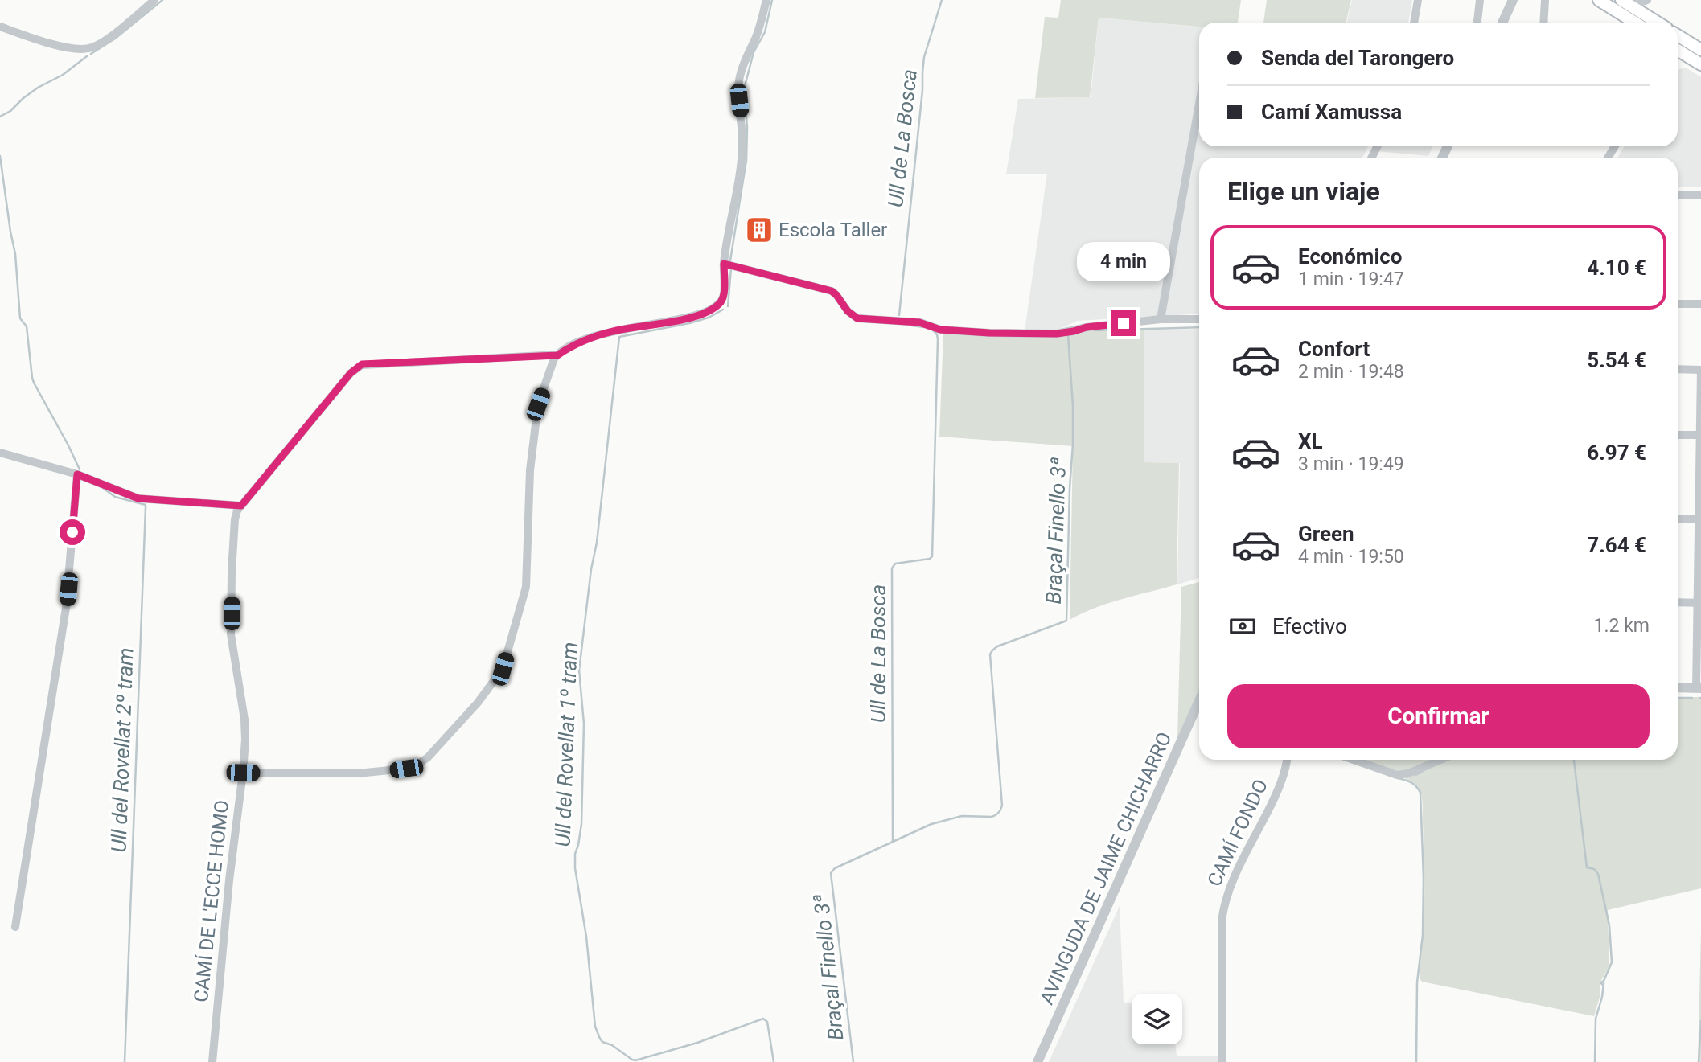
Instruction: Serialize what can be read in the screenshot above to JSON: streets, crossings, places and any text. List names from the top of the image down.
{
  "streets": {
    "street": ["CAMÍ FONDO", "AVINGUDA DE JAIME CHICHARRO", "CAMÍ DE L'ECCE HOMO"]
  },
  "water": [
    "Ull de La Bosca",
    "Braçal Finello 3ª",
    "Ull del Rovellat 1º tram",
    "Ull del Rovellat 2º tram"
  ],
  "places": {
    "building": ["Escola Taller"]
  },
  "page": {
    "banner": ["Senda del Tarongero", "Camí Xamussa"],
    "heading": "Elige un viaje",
    "list": [
      {
        "name": "Económico",
        "note": "1 min · 19:47",
        "value": "4.10 €"
      },
      {
        "name": "Confort",
        "note": "2 min · 19:48",
        "value": "5.54 €"
      },
      {
        "name": "XL",
        "note": "3 min · 19:49",
        "value": "6.97 €"
      },
      {
        "name": "Green",
        "note": "4 min · 19:50",
        "value": "7.64 €"
      }
    ],
    "bubble": "4 min",
    "pay": ["Efectivo", "1.2 km"],
    "buttons": "Confirmar"
  }
}
